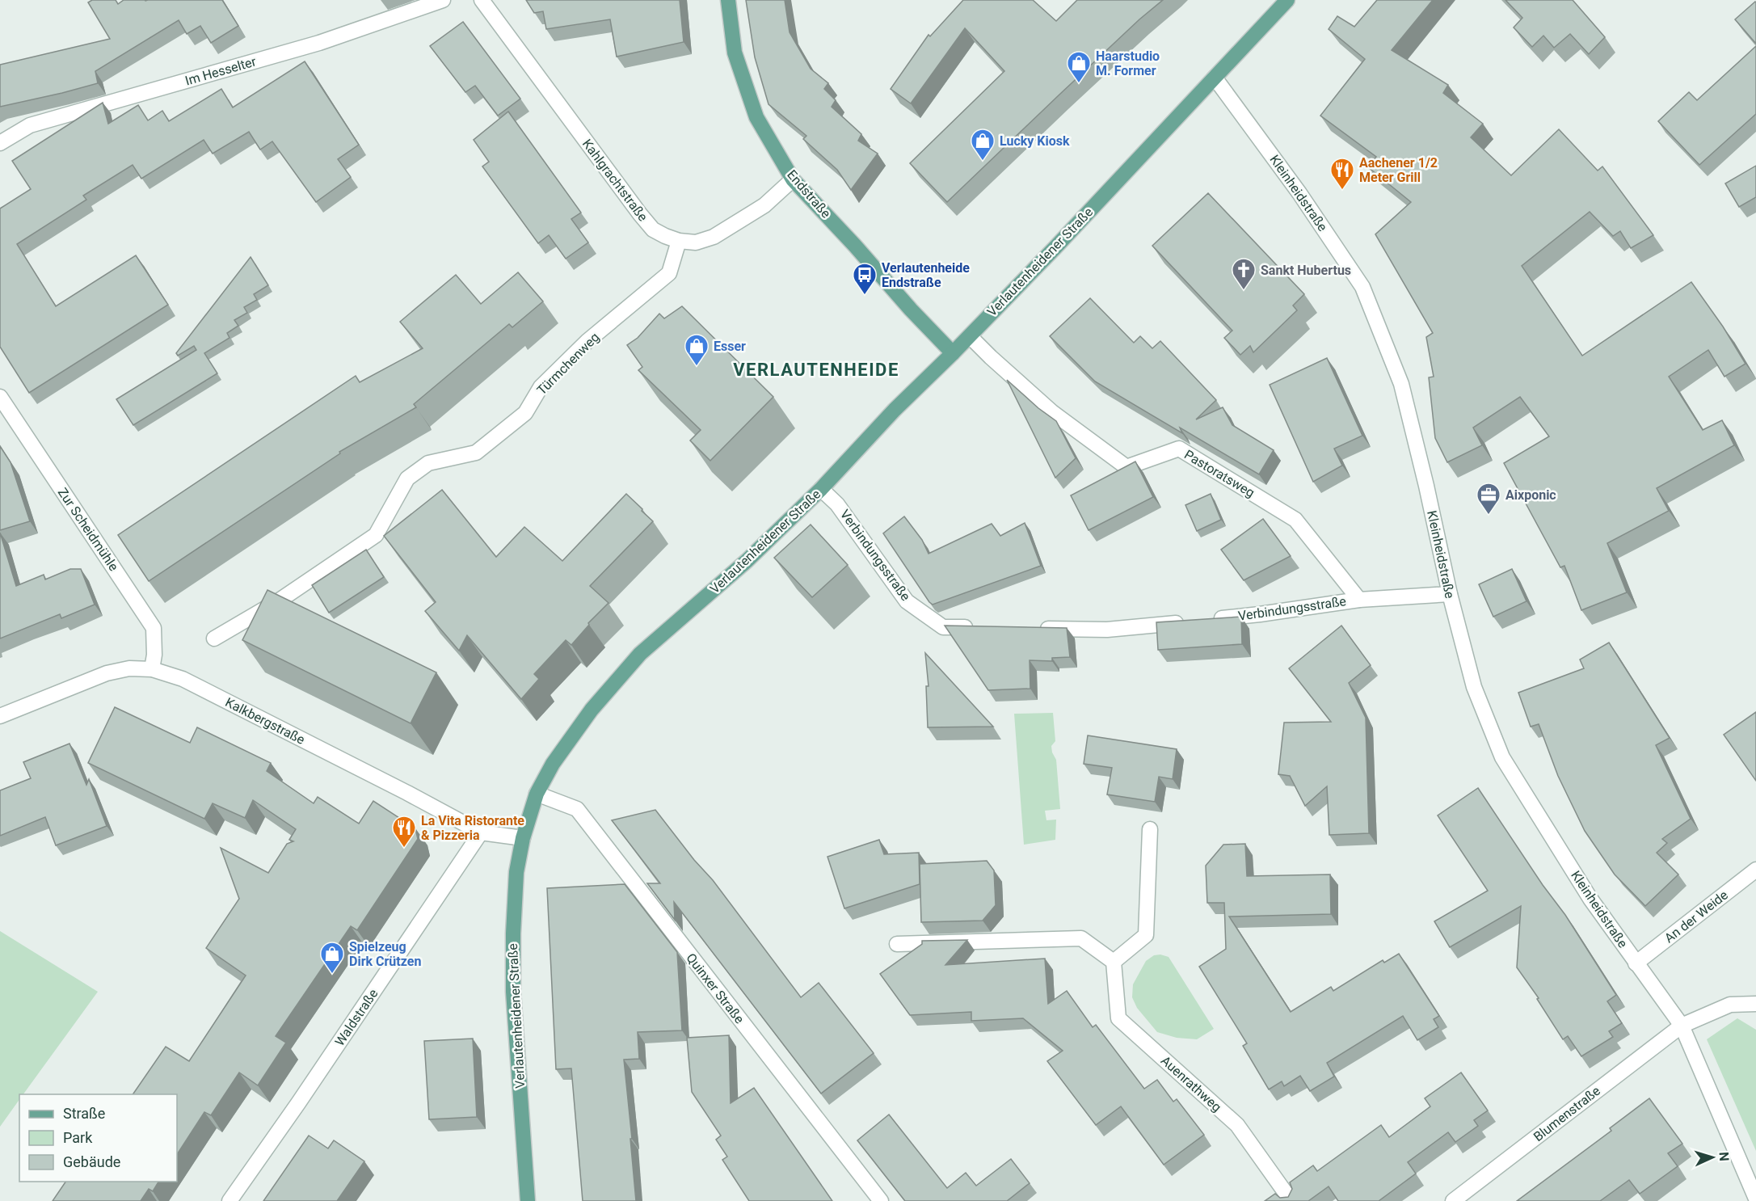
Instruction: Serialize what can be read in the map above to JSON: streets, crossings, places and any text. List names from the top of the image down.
{
  "streets": {
    "main road": ["Endstraße", "Verlautenheidener Straße"],
    "street": [
      "Im Hesselter",
      "Kahlgrachtstraße",
      "Kleinheidstraße",
      "Türmchenweg",
      "Pastoratsweg",
      "Zur Scheidmühle",
      "Verbindungsstraße",
      "Kalkbergstraße",
      "An der Weide",
      "Quinxer Straße",
      "Waldstraße",
      "Auenrathweg",
      "Blumenstraße"
    ]
  },
  "crossings": [
    ["Kahlgrachtstraße", "Endstraße"],
    ["Kahlgrachtstraße", "Türmchenweg"],
    ["Kleinheidstraße", "Verlautenheidener Straße"],
    ["Kleinheidstraße", "Verbindungsstraße"],
    ["Kleinheidstraße", "An der Weide"],
    ["Kleinheidstraße", "Blumenstraße"],
    ["Endstraße", "Verlautenheidener Straße"],
    ["Verlautenheidener Straße", "Pastoratsweg"],
    ["Verlautenheidener Straße", "Verbindungsstraße"],
    ["Verlautenheidener Straße", "Kalkbergstraße"],
    ["Verlautenheidener Straße", "Quinxer Straße"],
    ["Pastoratsweg", "Verbindungsstraße"],
    ["Zur Scheidmühle", "Kalkbergstraße"],
    ["Kalkbergstraße", "Waldstraße"]
  ],
  "districts": ["VERLAUTENHEIDE"],
  "places": {
    "shop": [
      "Haarstudio M. Former",
      "Lucky Kiosk",
      "Esser",
      "Spielzeug Dirk Crützen"
    ],
    "restaurant": ["Aachener 1/2 Meter Grill", "La Vita Ristorante & Pizzeria"],
    "church": ["Sankt Hubertus"],
    "bus stop": ["Verlautenheide Endstraße"],
    "office": ["Aixponic"]
  },
  "legend": ["Straße", "Park", "Gebäude"],
  "north": "right"
}
